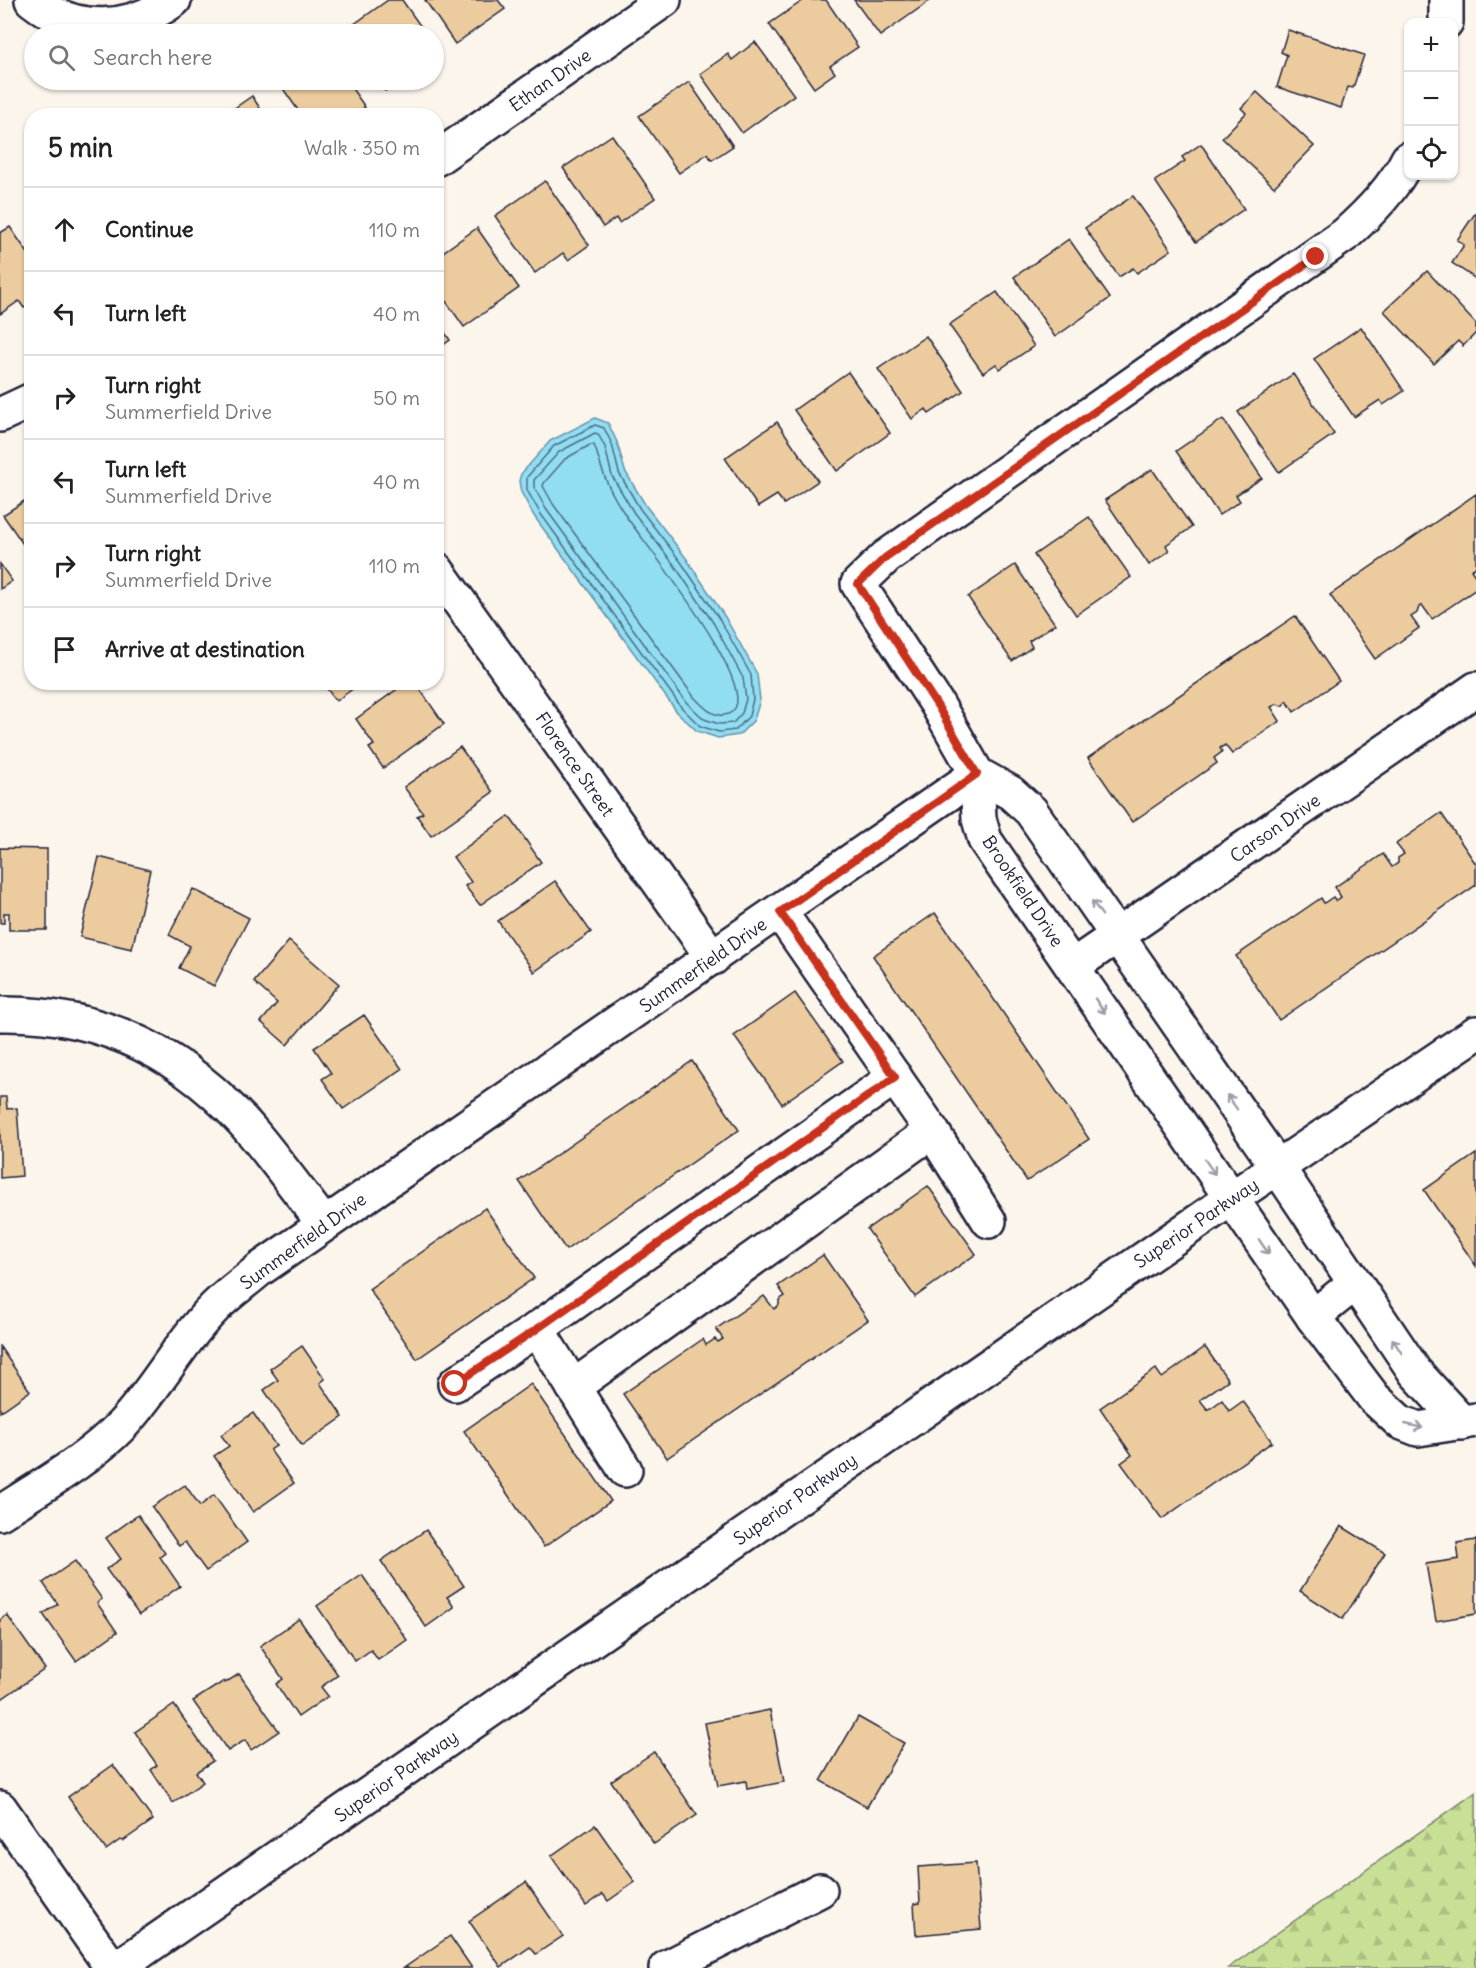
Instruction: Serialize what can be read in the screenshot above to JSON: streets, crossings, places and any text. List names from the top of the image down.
{
  "streets": {
    "street": [
      "Ethan Drive",
      "Florence Street",
      "Carson Drive",
      "Brookfield Drive",
      "Summerfield Drive",
      "Superior Parkway"
    ]
  },
  "crossings": [
    ["Florence Street", "Summerfield Drive"],
    ["Carson Drive", "Brookfield Drive"],
    ["Brookfield Drive", "Summerfield Drive"],
    ["Brookfield Drive", "Superior Parkway"]
  ],
  "page": {
    "map_buttons": ["+", "−"],
    "search": "Search here",
    "heading": ["5 min", "Walk · 350 m"],
    "list": [
      ["Continue", "110 m"],
      ["Turn left", "40 m"],
      ["Turn right", "Summerfield Drive", "50 m"],
      ["Turn left", "Summerfield Drive", "40 m"],
      ["Turn right", "Summerfield Drive", "110 m"],
      "Arrive at destination"
    ]
  }
}
